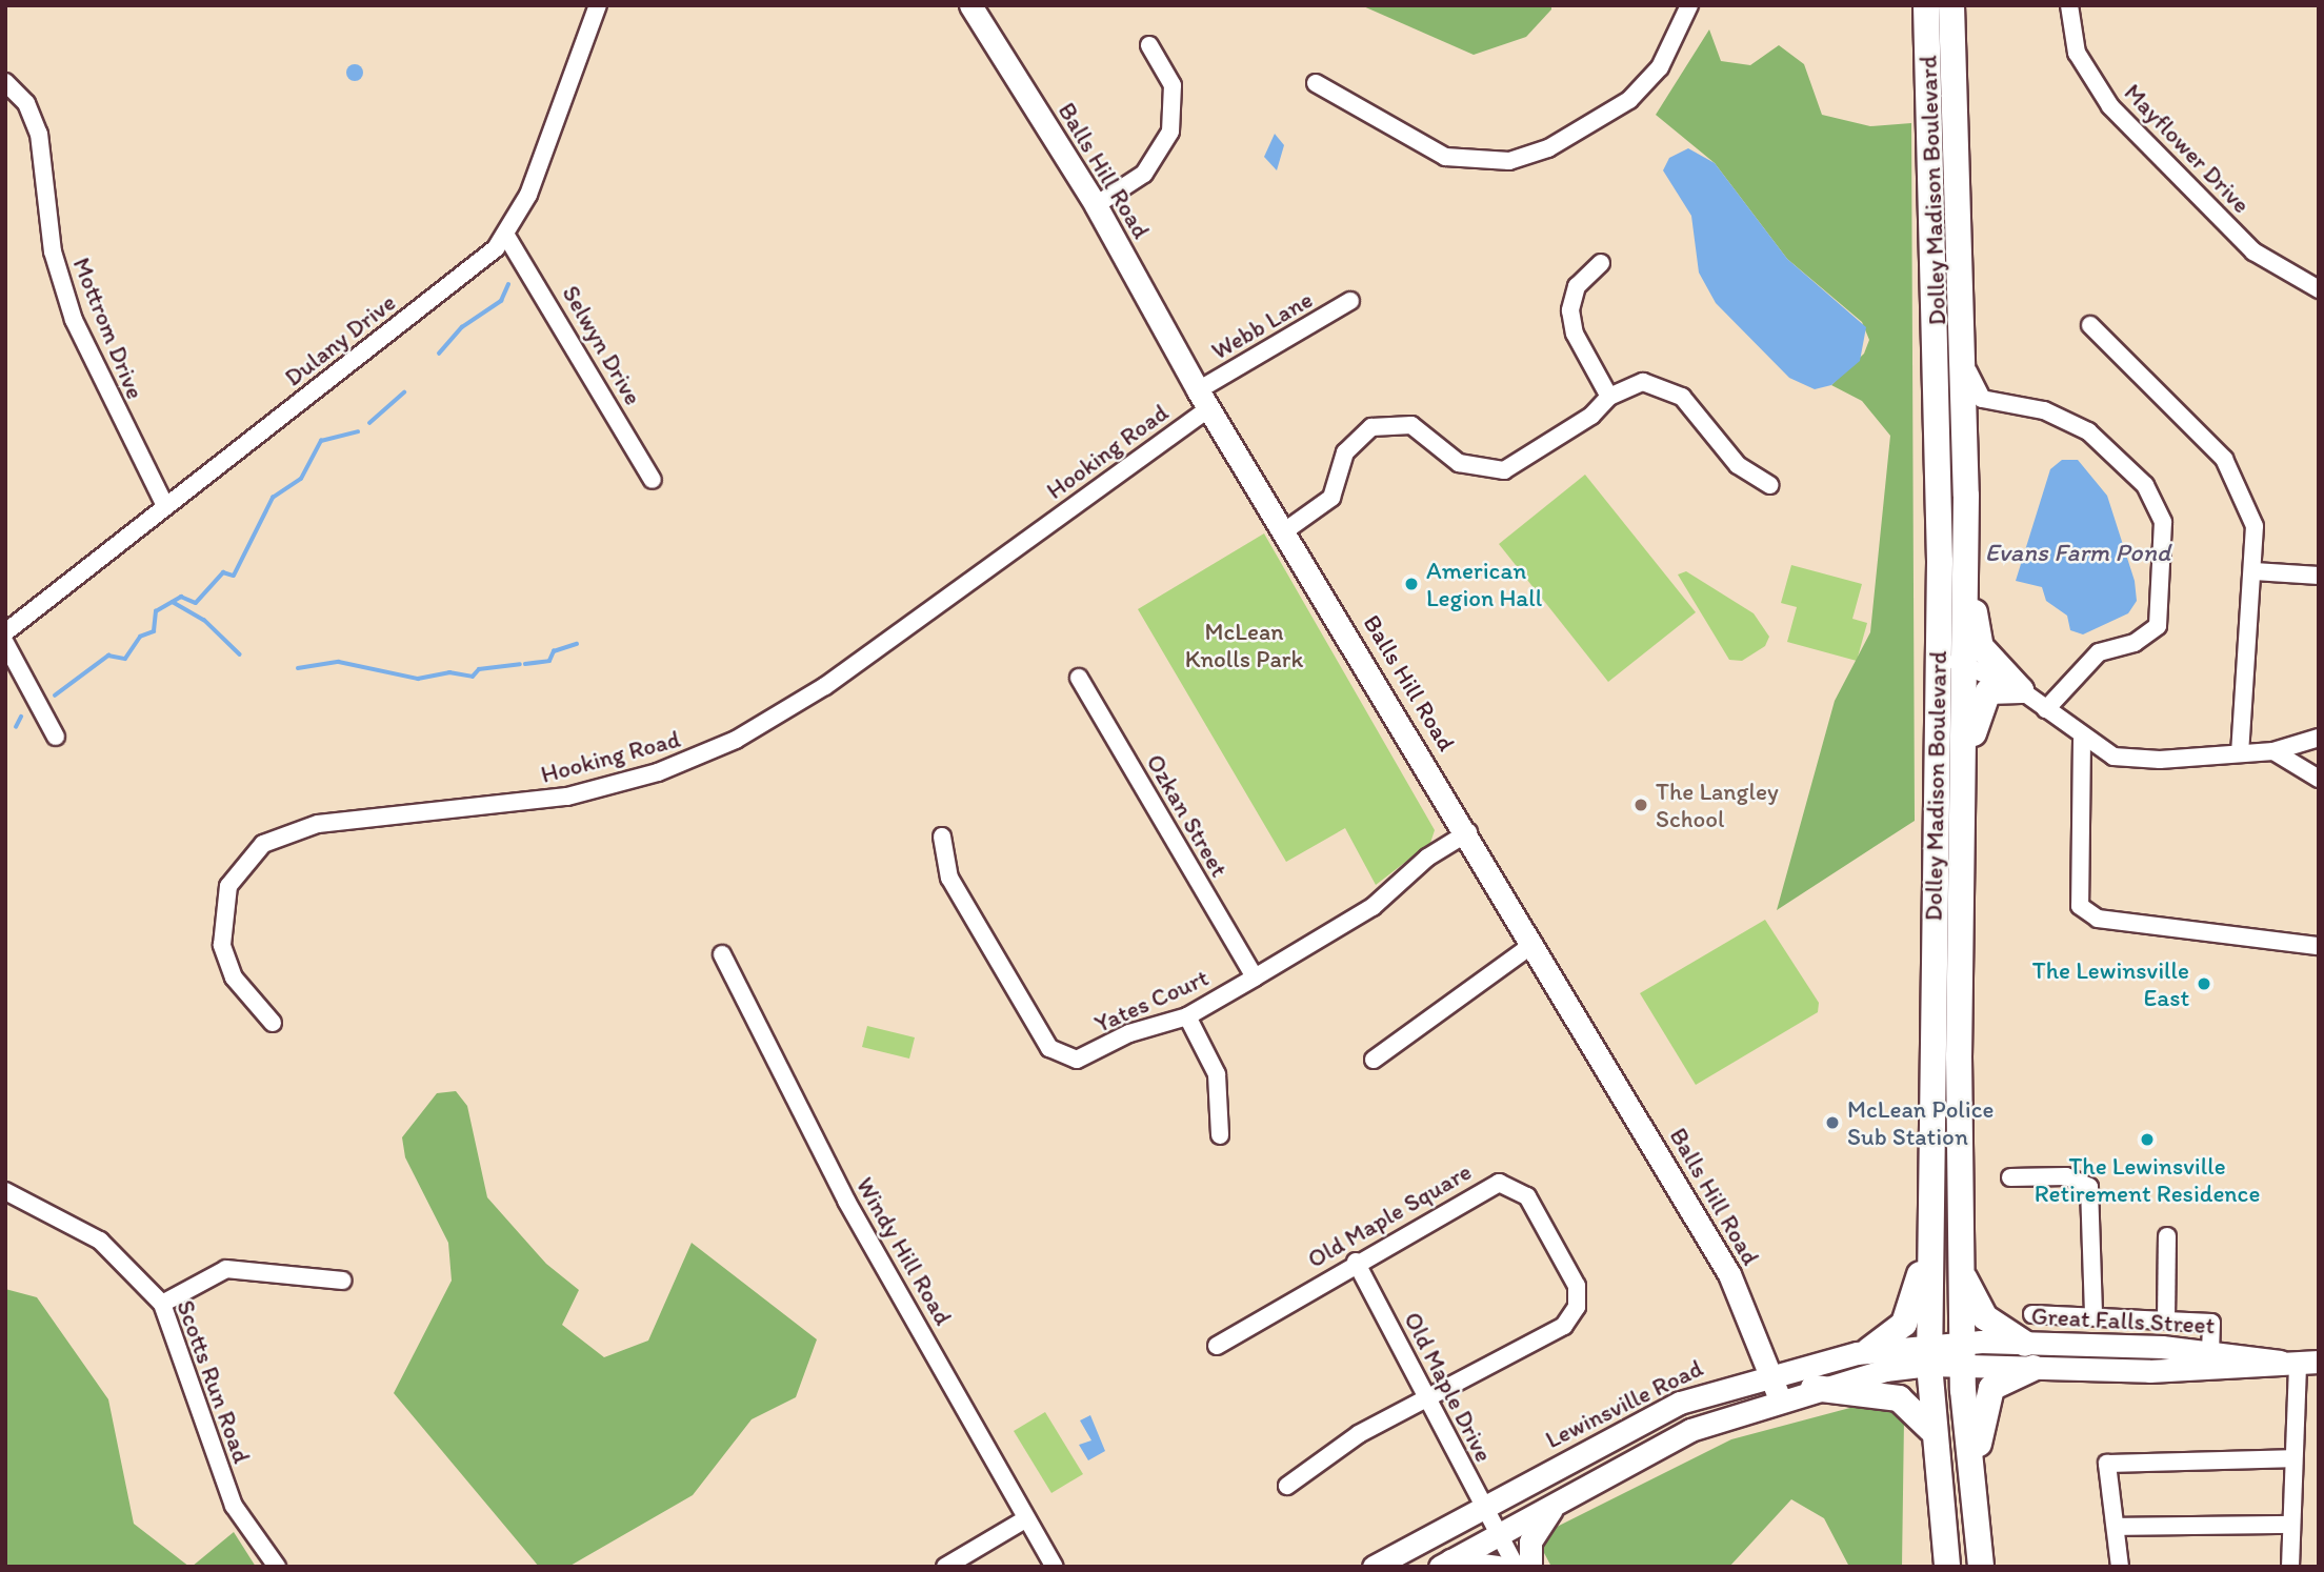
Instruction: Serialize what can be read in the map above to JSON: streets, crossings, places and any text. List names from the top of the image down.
{
  "streets": {
    "main road": [
      "Balls Hill Road",
      "Dolley Madison Boulevard",
      "Great Falls Street",
      "Lewinsville Road"
    ],
    "street": [
      "Mayflower Drive",
      "Webb Lane",
      "Mottrom Drive",
      "Dulany Drive",
      "Selwyn Drive",
      "Hooking Road",
      "Ozkan Street",
      "Yates Court",
      "Old Maple Square",
      "Windy Hill Road",
      "Scotts Run Road",
      "Old Maple Drive"
    ]
  },
  "crossings": [
    ["Balls Hill Road", "Webb Lane"],
    ["Balls Hill Road", "Hooking Road"],
    ["Balls Hill Road", "Yates Court"],
    ["Balls Hill Road", "Lewinsville Road"],
    ["Dolley Madison Boulevard", "Great Falls Street"],
    ["Dolley Madison Boulevard", "Lewinsville Road"],
    ["Webb Lane", "Hooking Road"],
    ["Mottrom Drive", "Dulany Drive"],
    ["Dulany Drive", "Selwyn Drive"],
    ["Ozkan Street", "Yates Court"],
    ["Old Maple Square", "Old Maple Drive"],
    ["Great Falls Street", "Lewinsville Road"],
    ["Old Maple Drive", "Lewinsville Road"]
  ],
  "water": ["Evans Farm Pond"],
  "parks": ["McLean Knolls Park"],
  "places": [
    "American Legion Hall",
    "The Langley School",
    "The Lewinsville East",
    "McLean Police Sub Station",
    "The Lewinsville Retirement Residence"
  ]
}
